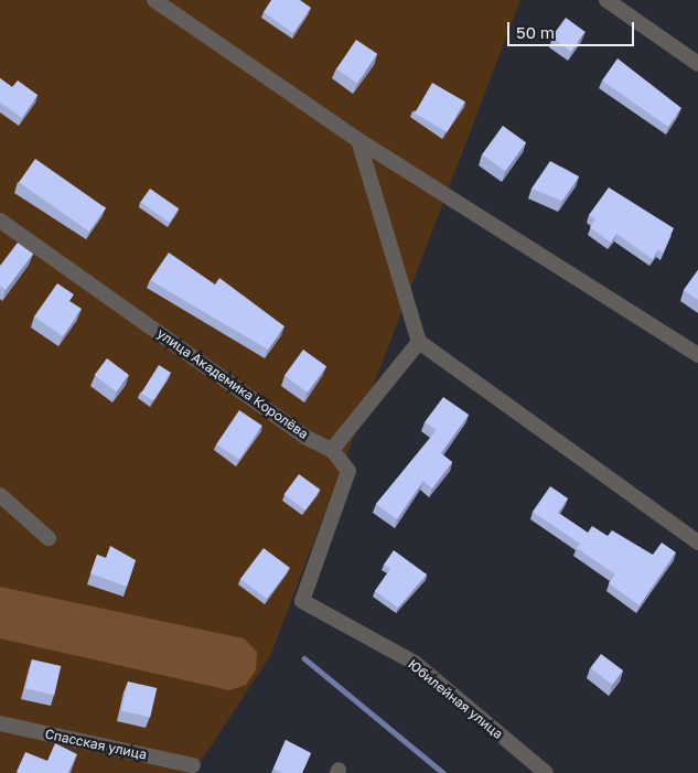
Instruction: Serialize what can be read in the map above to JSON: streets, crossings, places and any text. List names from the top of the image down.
{
  "streets": {
    "street": ["улица Академика Королёва", "Юбилейная улица", "Спасская улица"]
  },
  "crossings": [
    ["улица Академика Королёва", "Юбилейная улица"]
  ],
  "scale_bar": "50 m"
}
